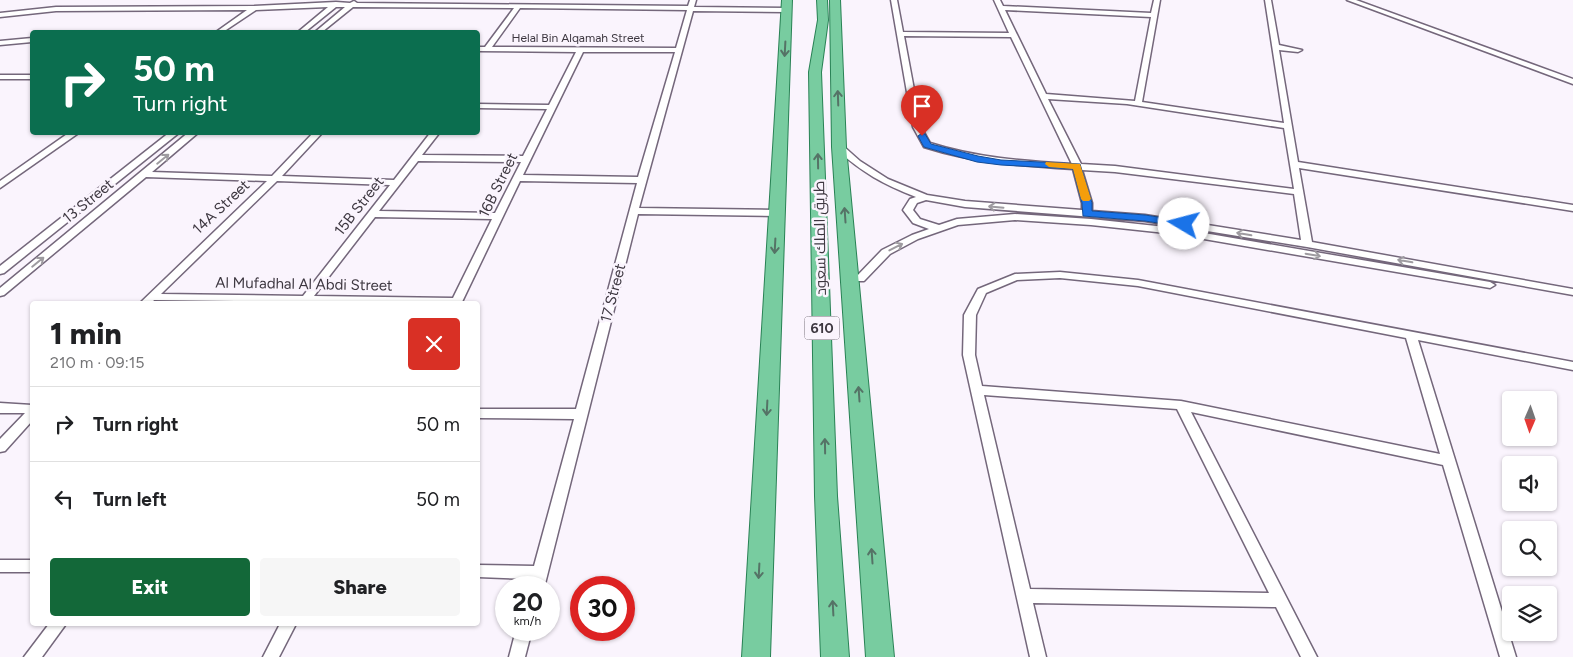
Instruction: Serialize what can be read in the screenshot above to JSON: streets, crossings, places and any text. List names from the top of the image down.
{
  "streets": {
    "main road": ["طريق الملك سعود", "610"],
    "street": [
      "Helal Bin Alqamah Street",
      "16B Street",
      "13 Street",
      "15B Street",
      "14A Street",
      "Al Mufadhal Al Abdi Street",
      "17 Street"
    ]
  },
  "crossings": [
    ["Helal Bin Alqamah Street", "16B Street"],
    ["Helal Bin Alqamah Street", "17 Street"],
    ["15B Street", "Al Mufadhal Al Abdi Street"],
    ["14A Street", "Al Mufadhal Al Abdi Street"]
  ],
  "north": "bottom",
  "page": {
    "turn": ["50 m", "Turn right"],
    "heading": ["1 min", "210 m · 09:15"],
    "list": [
      {
        "name": "Turn right",
        "value": "50 m"
      },
      {
        "name": "Turn left",
        "value": "50 m"
      }
    ],
    "buttons": ["Exit", "Share"],
    "speed": "20 km/h",
    "limit": "30"
  }
}
